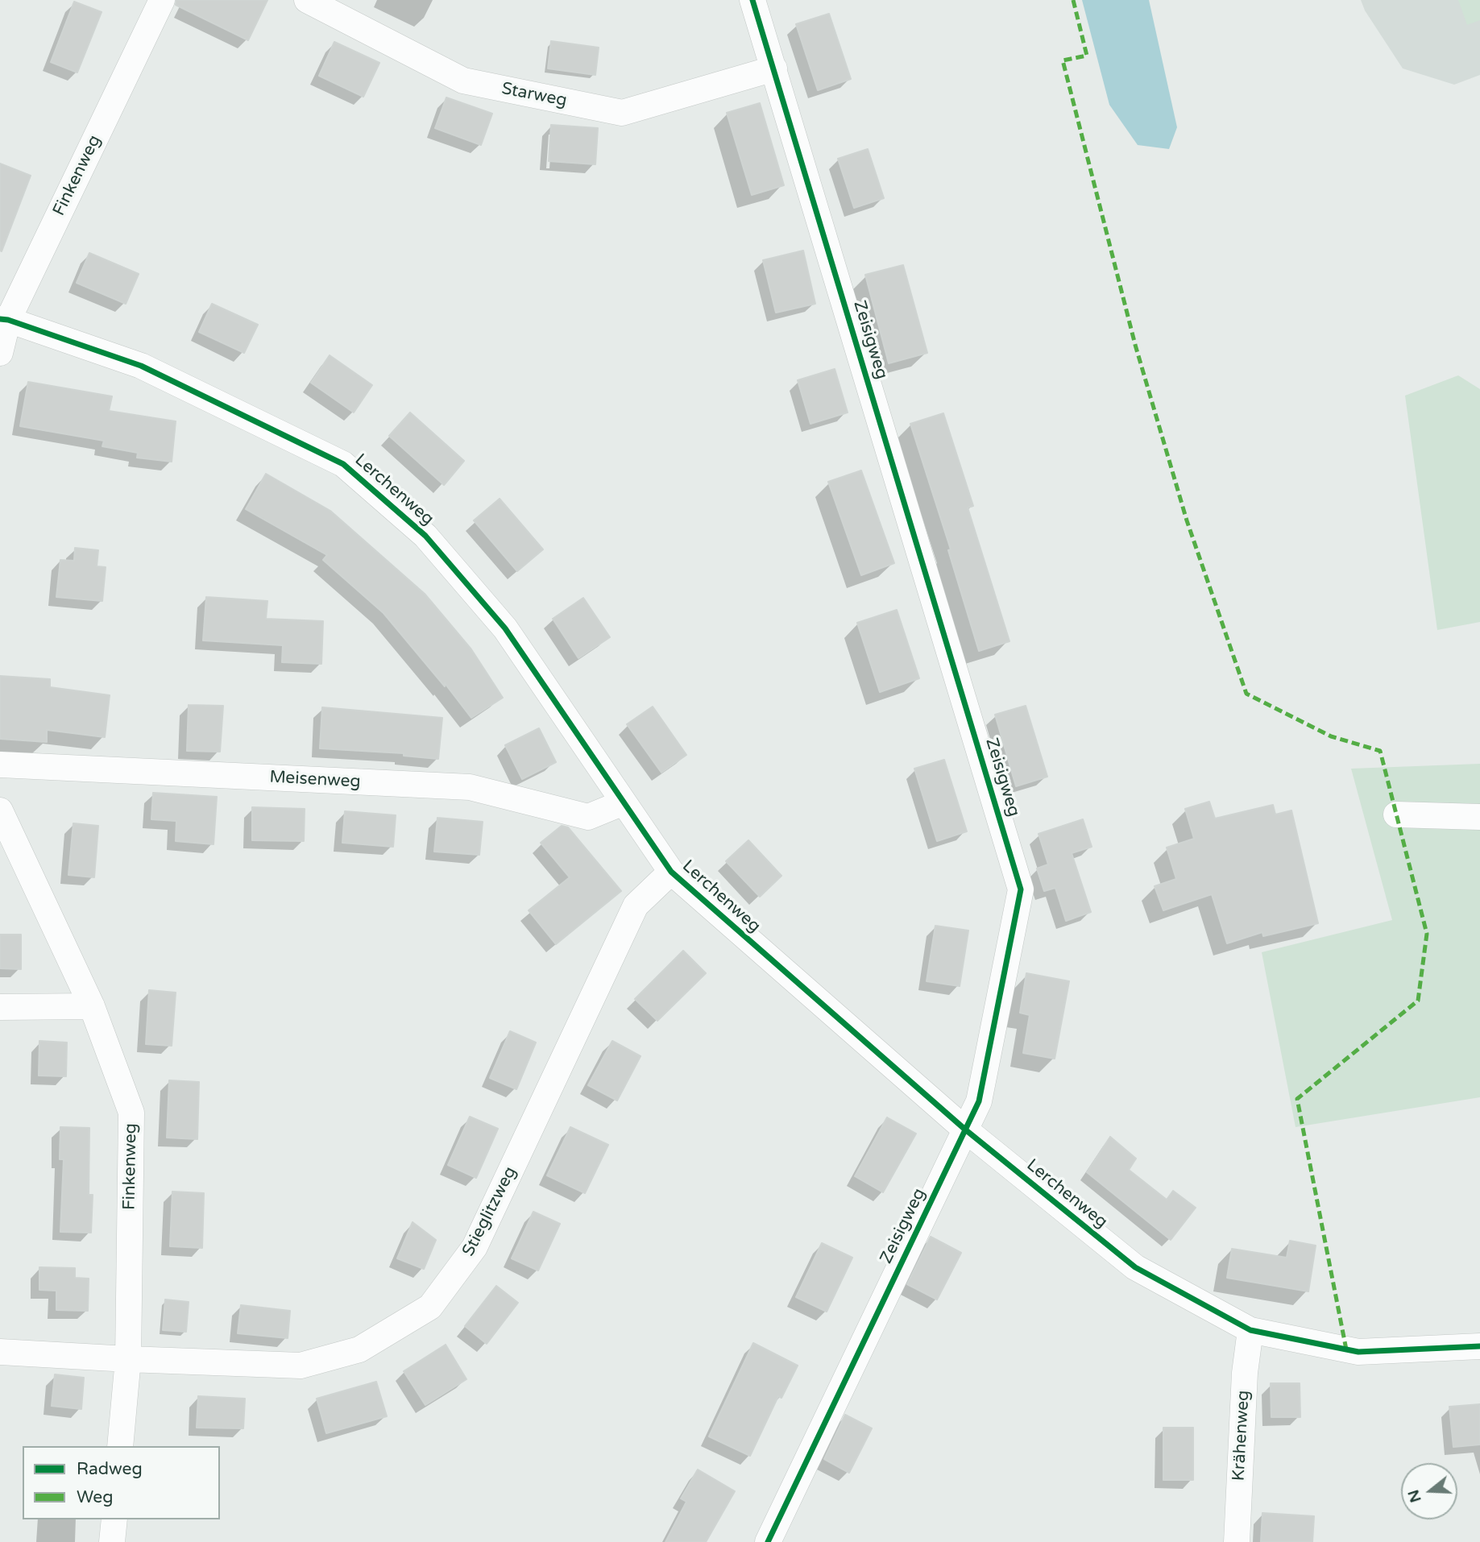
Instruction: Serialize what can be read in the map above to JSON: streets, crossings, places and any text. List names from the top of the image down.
{
  "streets": {
    "street": [
      "Starweg",
      "Finkenweg",
      "Zeisigweg",
      "Lerchenweg",
      "Meisenweg",
      "Stieglitzweg",
      "Krähenweg"
    ]
  },
  "crossings": [
    ["Starweg", "Zeisigweg"],
    ["Finkenweg", "Lerchenweg"],
    ["Finkenweg", "Stieglitzweg"],
    ["Zeisigweg", "Lerchenweg"],
    ["Lerchenweg", "Meisenweg"],
    ["Lerchenweg", "Stieglitzweg"],
    ["Lerchenweg", "Krähenweg"]
  ],
  "legend": ["Radweg", "Weg"],
  "north": "left"
}
